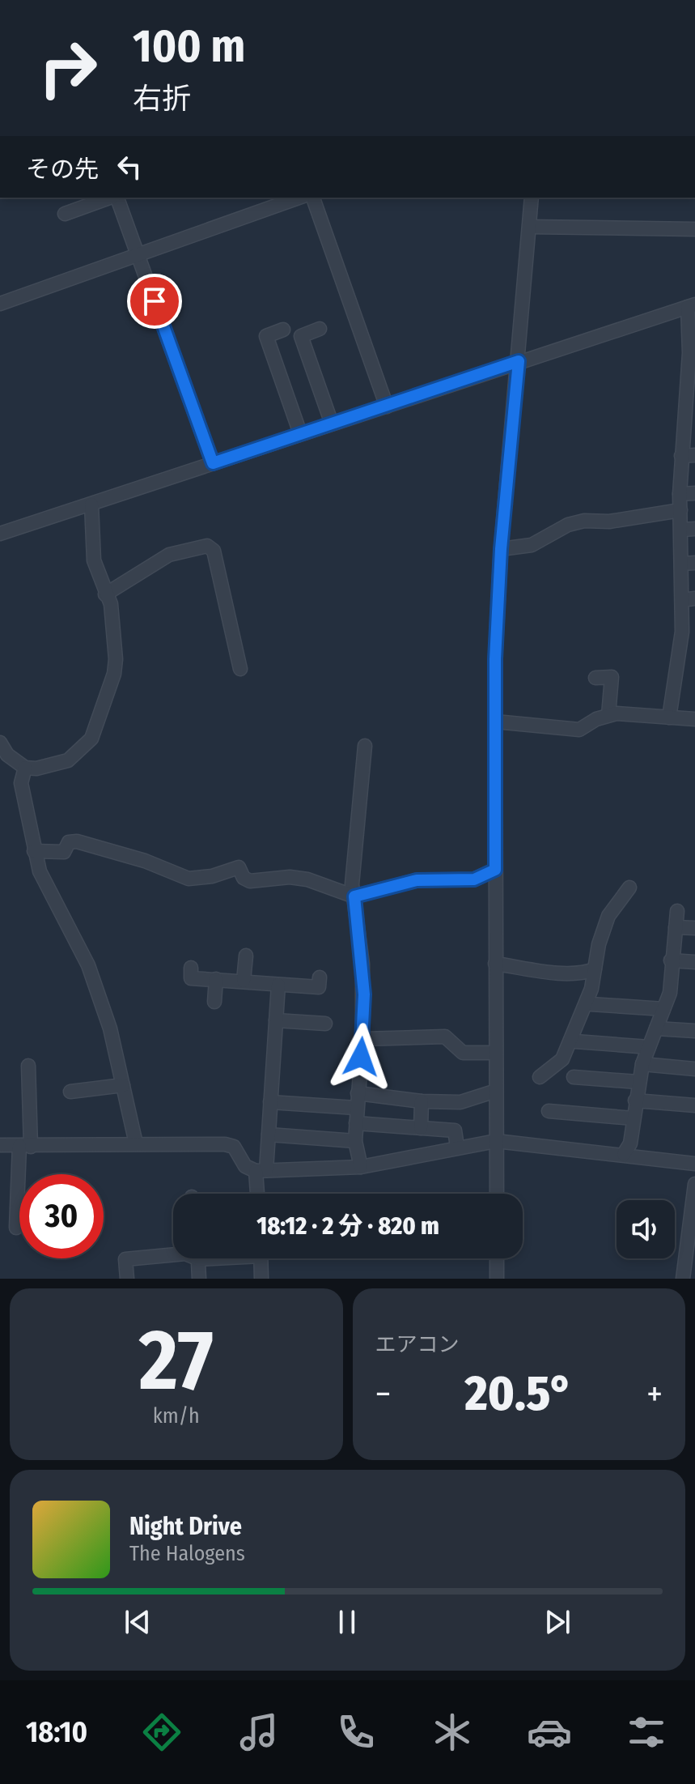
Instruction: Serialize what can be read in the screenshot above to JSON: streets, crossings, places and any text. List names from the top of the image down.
{
  "page": {
    "turn": ["100 m", "右折"],
    "then": "その先",
    "limit": "30",
    "trip": "18:12 · 2 分 · 820 m",
    "tile": [
      ["27", "km/h"],
      "エアコン"
    ],
    "heat": ["−", "20.5°", "+"],
    "song": ["Night Drive", "The Halogens"],
    "tabs": "18:10"
  }
}
